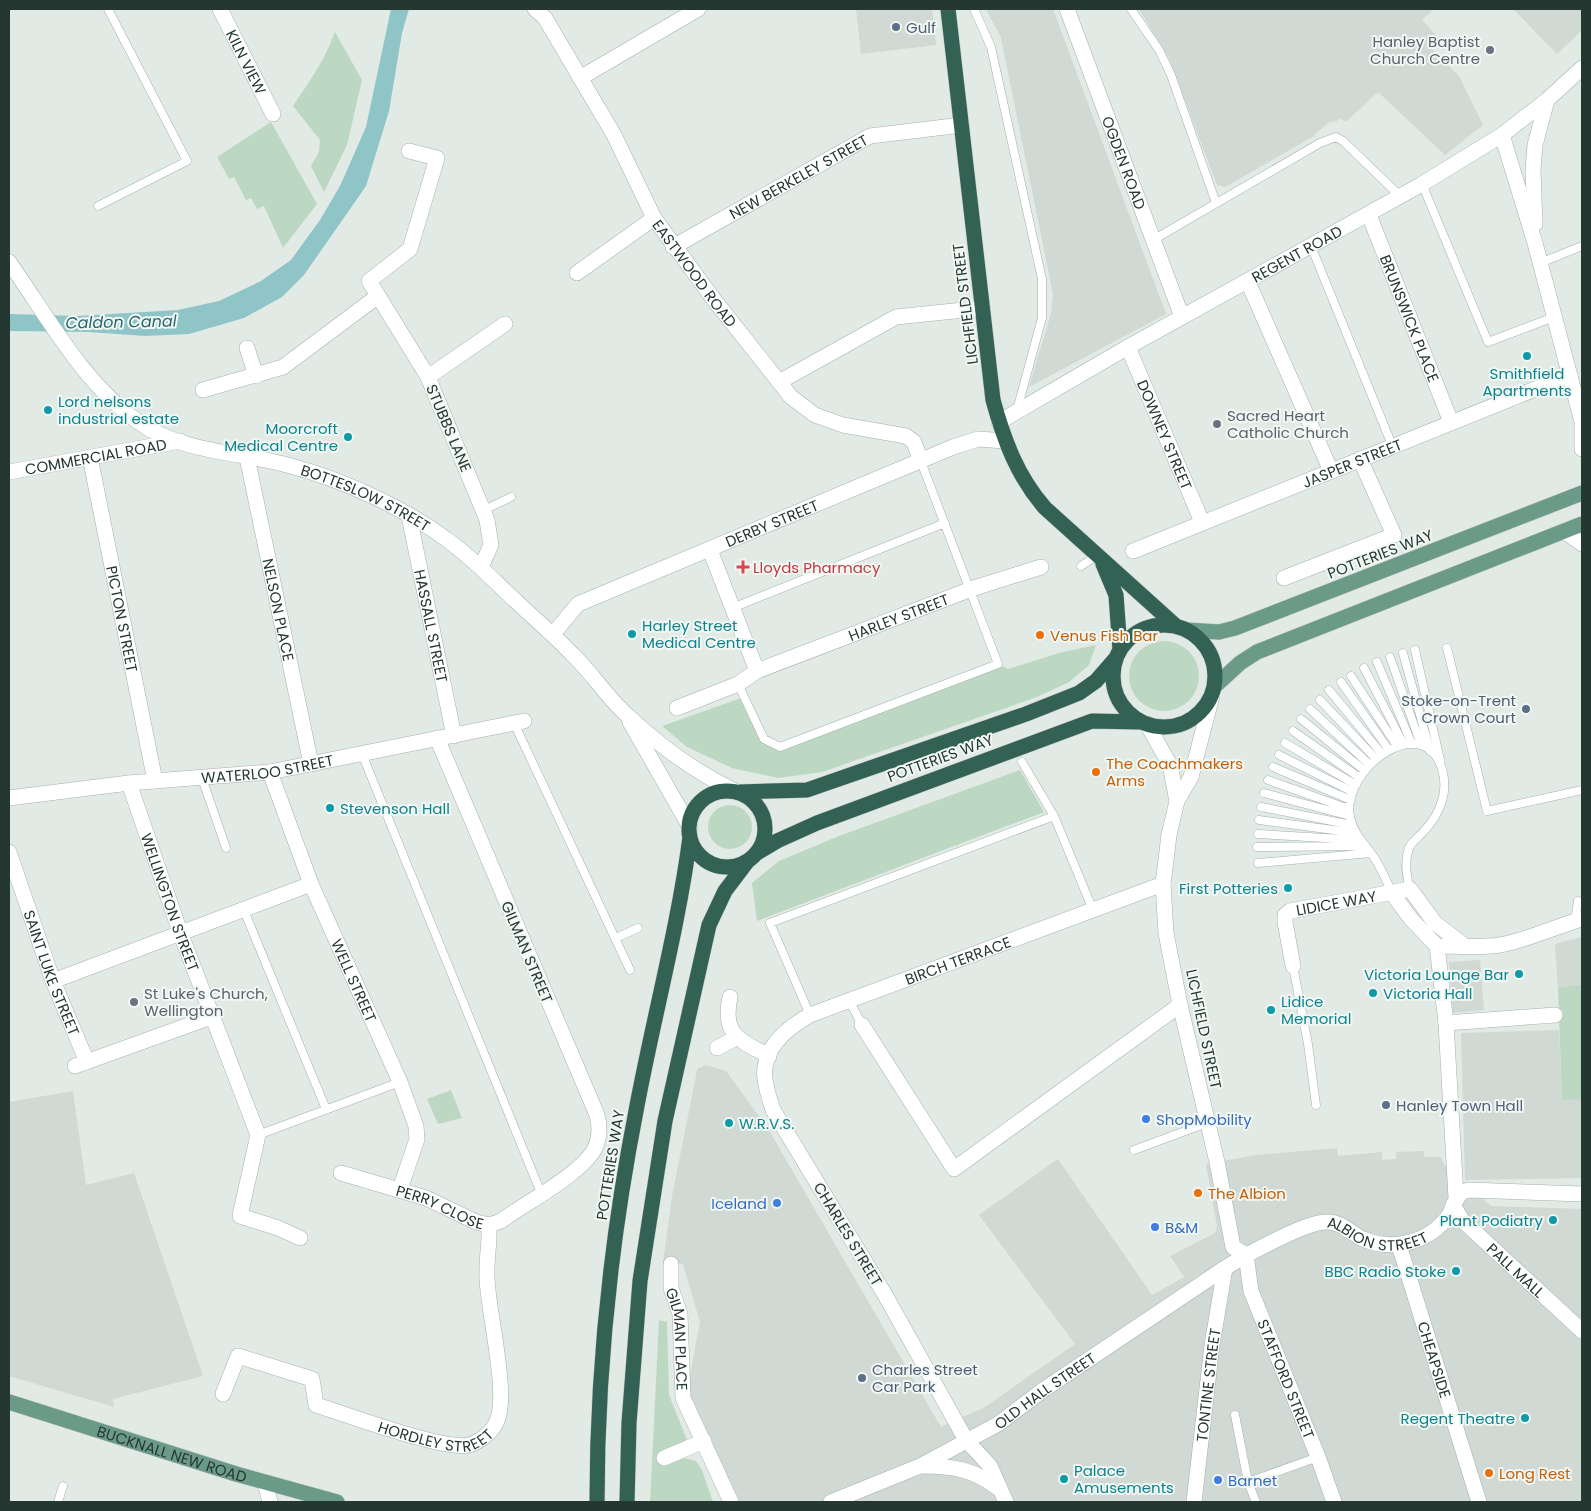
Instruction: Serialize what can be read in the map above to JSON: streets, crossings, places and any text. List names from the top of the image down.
{
  "streets": {
    "highway": ["LICHFIELD STREET", "POTTERIES WAY"],
    "main road": ["BUCKNALL NEW ROAD"],
    "street": [
      "KILN VIEW",
      "OGDEN ROAD",
      "NEW BERKELEY STREET",
      "REGENT ROAD",
      "EASTWOOD ROAD",
      "BRUNSWICK PLACE",
      "STUBBS LANE",
      "DOWNEY STREET",
      "COMMERCIAL ROAD",
      "JASPER STREET",
      "BOTTESLOW STREET",
      "DERBY STREET",
      "NELSON PLACE",
      "HARLEY STREET",
      "PICTON STREET",
      "HASSALL STREET",
      "WATERLOO STREET",
      "WELLINGTON STREET",
      "LIDICE WAY",
      "GILMAN STREET",
      "BIRCH TERRACE",
      "SAINT LUKE STREET",
      "WELL STREET",
      "PERRY CLOSE",
      "ALBION STREET",
      "CHARLES STREET",
      "PALL MALL",
      "GILMAN PLACE",
      "CHEAPSIDE",
      "STAFFORD STREET",
      "TONTINE STREET",
      "OLD HALL STREET",
      "HORDLEY STREET"
    ]
  },
  "crossings": [
    ["OGDEN ROAD", "REGENT ROAD"],
    ["NEW BERKELEY STREET", "EASTWOOD ROAD"],
    ["NEW BERKELEY STREET", "LICHFIELD STREET"],
    ["REGENT ROAD", "LICHFIELD STREET"],
    ["REGENT ROAD", "BRUNSWICK PLACE"],
    ["REGENT ROAD", "DOWNEY STREET"],
    ["EASTWOOD ROAD", "DERBY STREET"],
    ["LICHFIELD STREET", "DERBY STREET"],
    ["LICHFIELD STREET", "POTTERIES WAY"],
    ["LICHFIELD STREET", "BIRCH TERRACE"],
    ["LICHFIELD STREET", "ALBION STREET"],
    ["LICHFIELD STREET", "STAFFORD STREET"],
    ["LICHFIELD STREET", "OLD HALL STREET"],
    ["BRUNSWICK PLACE", "JASPER STREET"],
    ["STUBBS LANE", "BOTTESLOW STREET"],
    ["DOWNEY STREET", "JASPER STREET"],
    ["COMMERCIAL ROAD", "BOTTESLOW STREET"],
    ["COMMERCIAL ROAD", "PICTON STREET"],
    ["BOTTESLOW STREET", "DERBY STREET"],
    ["BOTTESLOW STREET", "POTTERIES WAY"],
    ["BOTTESLOW STREET", "NELSON PLACE"],
    ["BOTTESLOW STREET", "HASSALL STREET"],
    ["NELSON PLACE", "WATERLOO STREET"],
    ["PICTON STREET", "WATERLOO STREET"],
    ["HASSALL STREET", "WATERLOO STREET"],
    ["WATERLOO STREET", "WELLINGTON STREET"],
    ["WATERLOO STREET", "GILMAN STREET"],
    ["WATERLOO STREET", "WELL STREET"],
    ["WELLINGTON STREET", "SAINT LUKE STREET"],
    ["GILMAN STREET", "PERRY CLOSE"],
    ["BIRCH TERRACE", "CHARLES STREET"],
    ["WELL STREET", "PERRY CLOSE"],
    ["PERRY CLOSE", "HORDLEY STREET"],
    ["ALBION STREET", "PALL MALL"],
    ["ALBION STREET", "CHEAPSIDE"],
    ["ALBION STREET", "STAFFORD STREET"],
    ["ALBION STREET", "OLD HALL STREET"],
    ["CHARLES STREET", "OLD HALL STREET"],
    ["STAFFORD STREET", "OLD HALL STREET"],
    ["TONTINE STREET", "OLD HALL STREET"]
  ],
  "water": ["Caldon Canal"],
  "places": {
    "other": [
      "Gulf",
      "Hanley Baptist Church Centre",
      "Smithfield Apartments",
      "Lord nelsons industrial estate",
      "Sacred Heart Catholic Church",
      "Moorcroft Medical Centre",
      "Harley Street Medical Centre",
      "Venus Fish Bar",
      "Stoke-on-Trent Crown Court",
      "The Coachmakers Arms",
      "Stevenson Hall",
      "First Potteries",
      "Victoria Lounge Bar",
      "Victoria Hall",
      "St Luke's Church, Wellington",
      "Lidice Memorial",
      "Hanley Town Hall",
      "ShopMobility",
      "W.R.V.S.",
      "The Albion",
      "Iceland",
      "Plant Podiatry",
      "B&M",
      "BBC Radio Stoke",
      "Charles Street Car Park",
      "Regent Theatre",
      "Long Rest",
      "Palace Amusements",
      "Barnet"
    ],
    "health": ["Lloyds Pharmacy"]
  }
}
